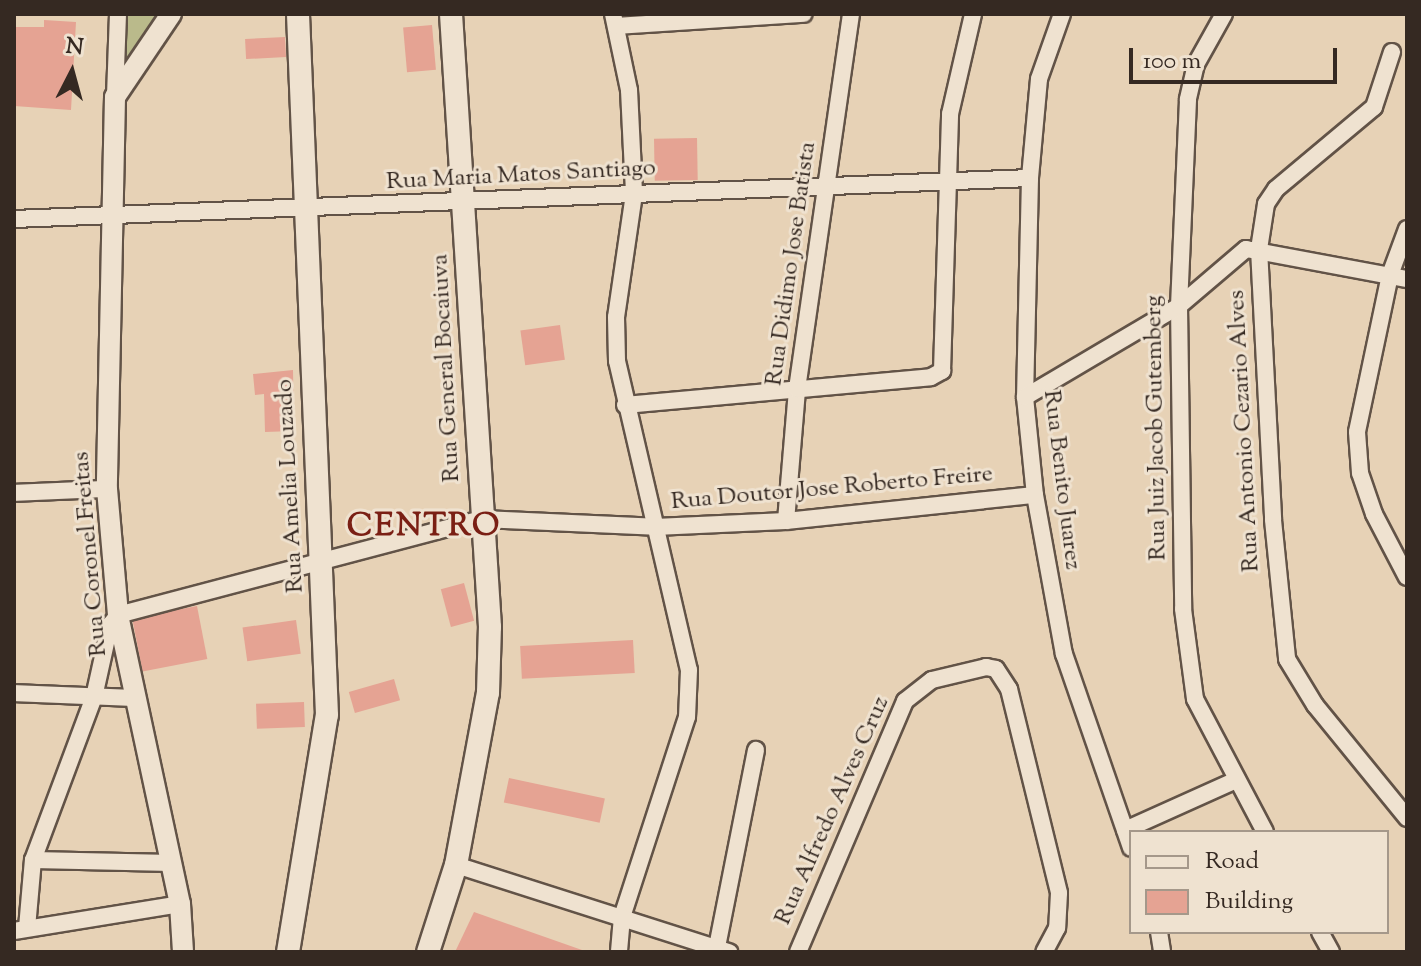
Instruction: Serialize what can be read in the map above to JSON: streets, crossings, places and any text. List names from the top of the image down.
{
  "streets": {
    "main road": ["Rua General Bocaiuva", "Rua Amelia Louzado"],
    "street": [
      "Rua Maria Matos Santiago",
      "Rua Didimo Jose Batista",
      "Rua Juiz Jacob Gutemberg",
      "Rua Antonio Cezario Alves",
      "Rua Benito Juarez",
      "Rua Doutor Jose Roberto Freire",
      "Rua Coronel Freitas",
      "Rua Alfredo Alves Cruz"
    ]
  },
  "crossings": [
    ["Rua Maria Matos Santiago", "Rua Didimo Jose Batista"],
    ["Rua Maria Matos Santiago", "Rua General Bocaiuva"],
    ["Rua Maria Matos Santiago", "Rua Benito Juarez"],
    ["Rua Maria Matos Santiago", "Rua Amelia Louzado"],
    ["Rua Maria Matos Santiago", "Rua Coronel Freitas"],
    ["Rua Didimo Jose Batista", "Rua Doutor Jose Roberto Freire"],
    ["Rua General Bocaiuva", "Rua Doutor Jose Roberto Freire"],
    ["Rua Benito Juarez", "Rua Doutor Jose Roberto Freire"],
    ["Rua Amelia Louzado", "Rua Doutor Jose Roberto Freire"],
    ["Rua Doutor Jose Roberto Freire", "Rua Coronel Freitas"]
  ],
  "districts": ["CENTRO"],
  "legend": ["Road", "Building"],
  "scale_bar": "100 m",
  "north": "top"
}
